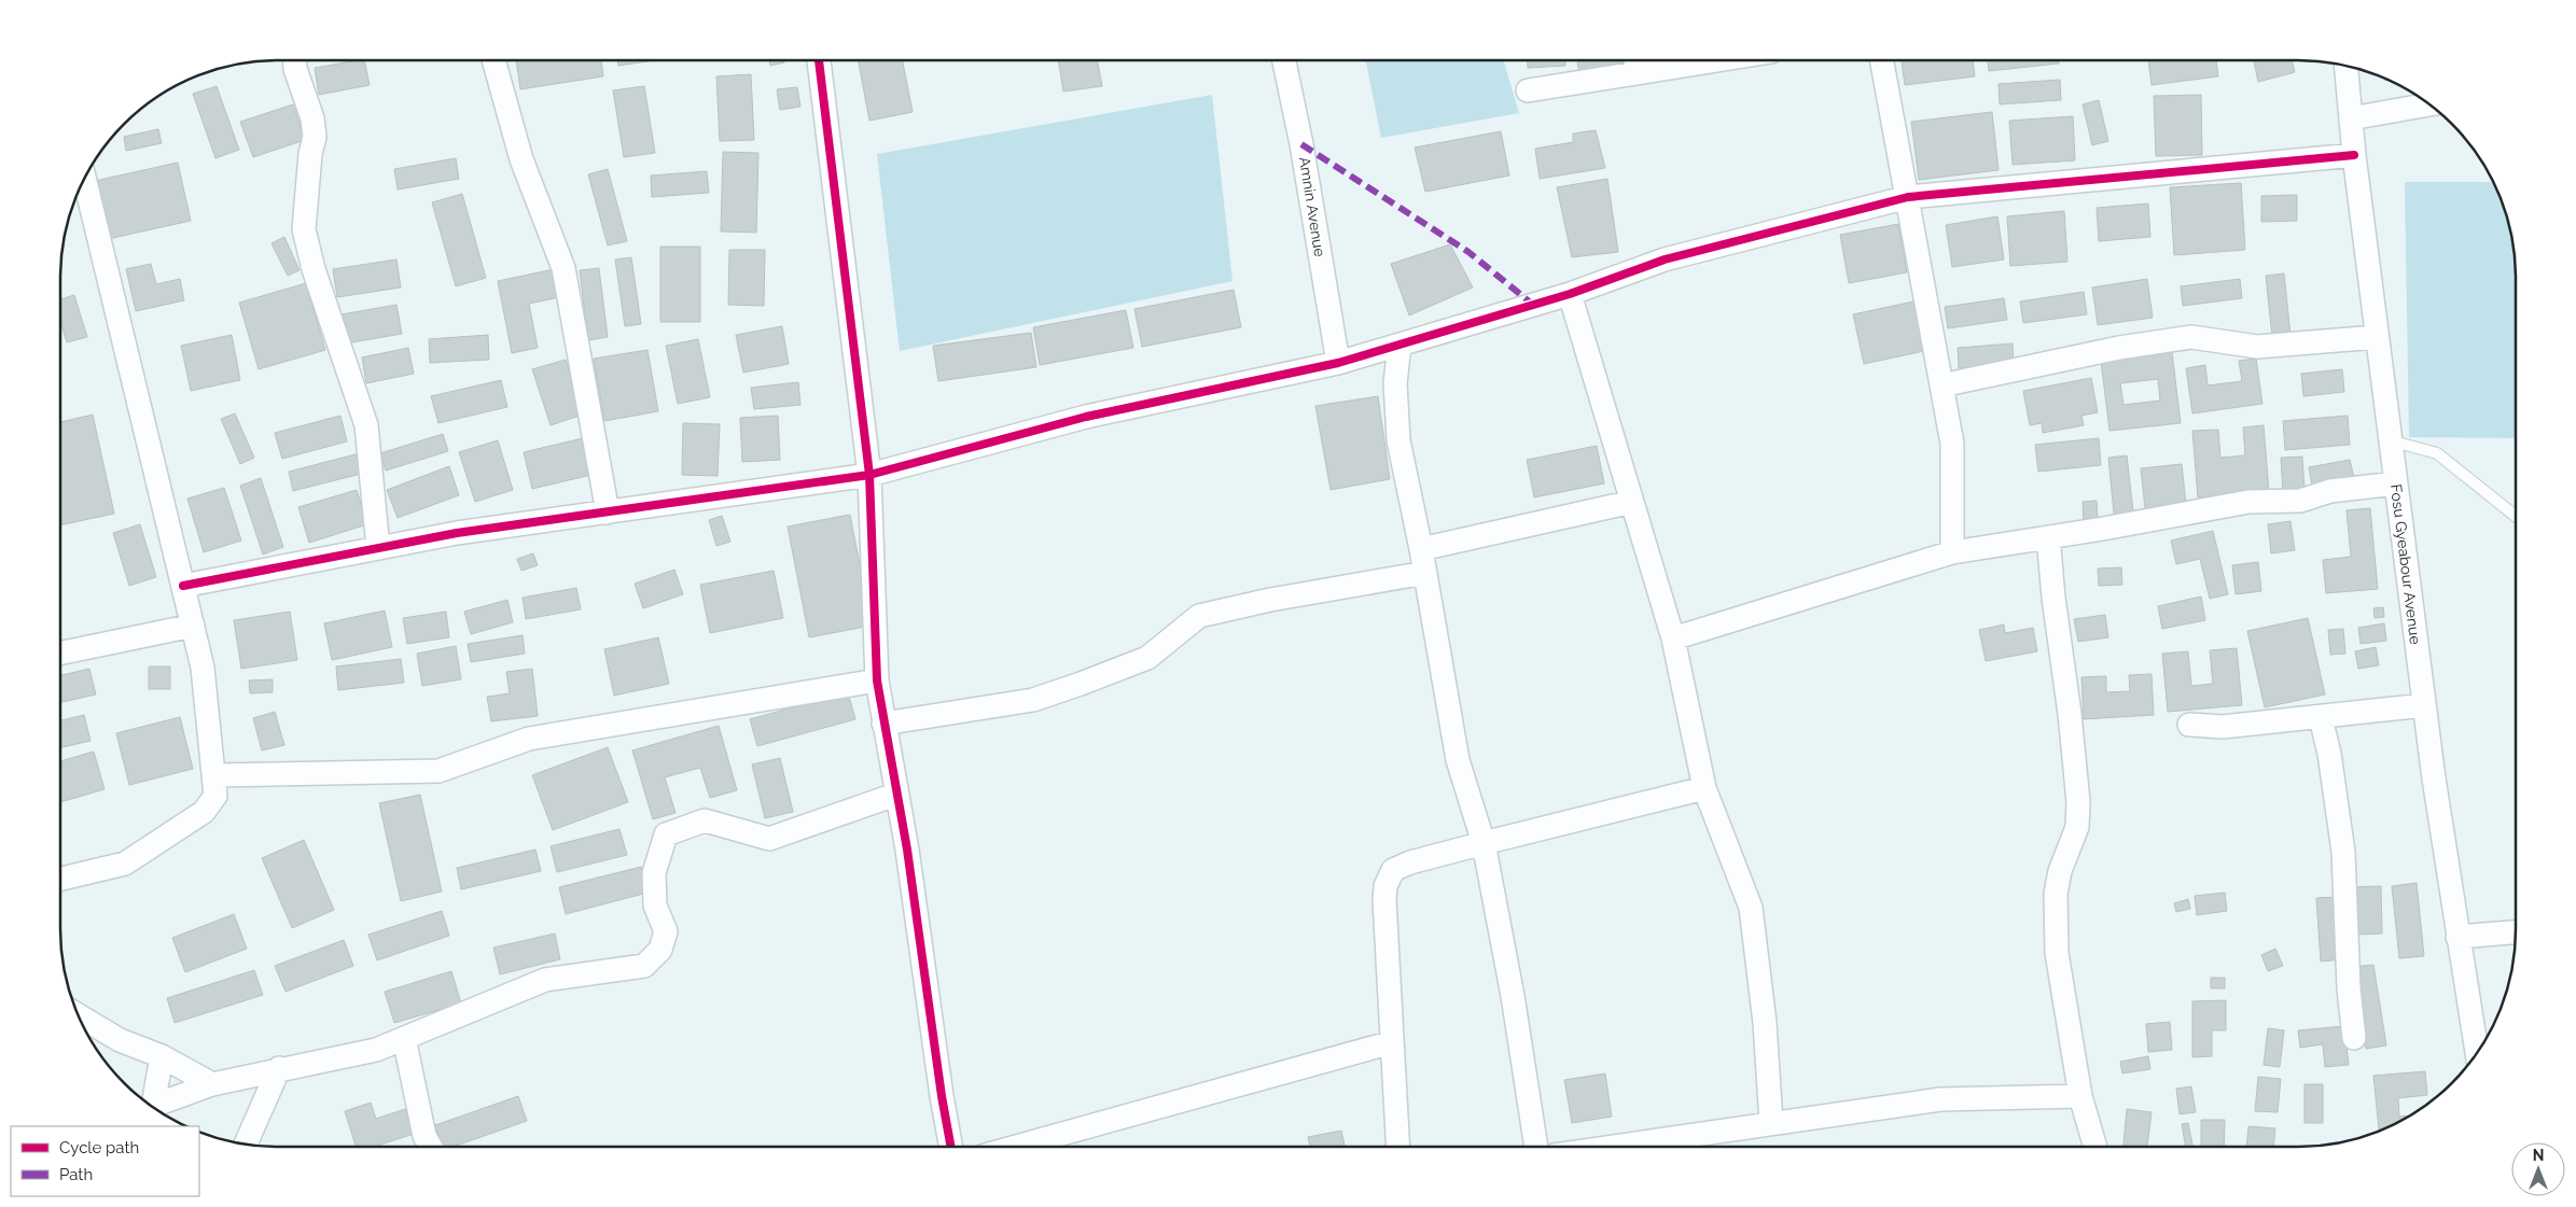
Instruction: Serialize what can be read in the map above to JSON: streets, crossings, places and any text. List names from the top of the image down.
{
  "streets": {
    "street": ["Amnin Avenue", "Fosu Gyeabour Avenue"]
  },
  "legend": ["Cycle path", "Path"],
  "north": "top"
}
